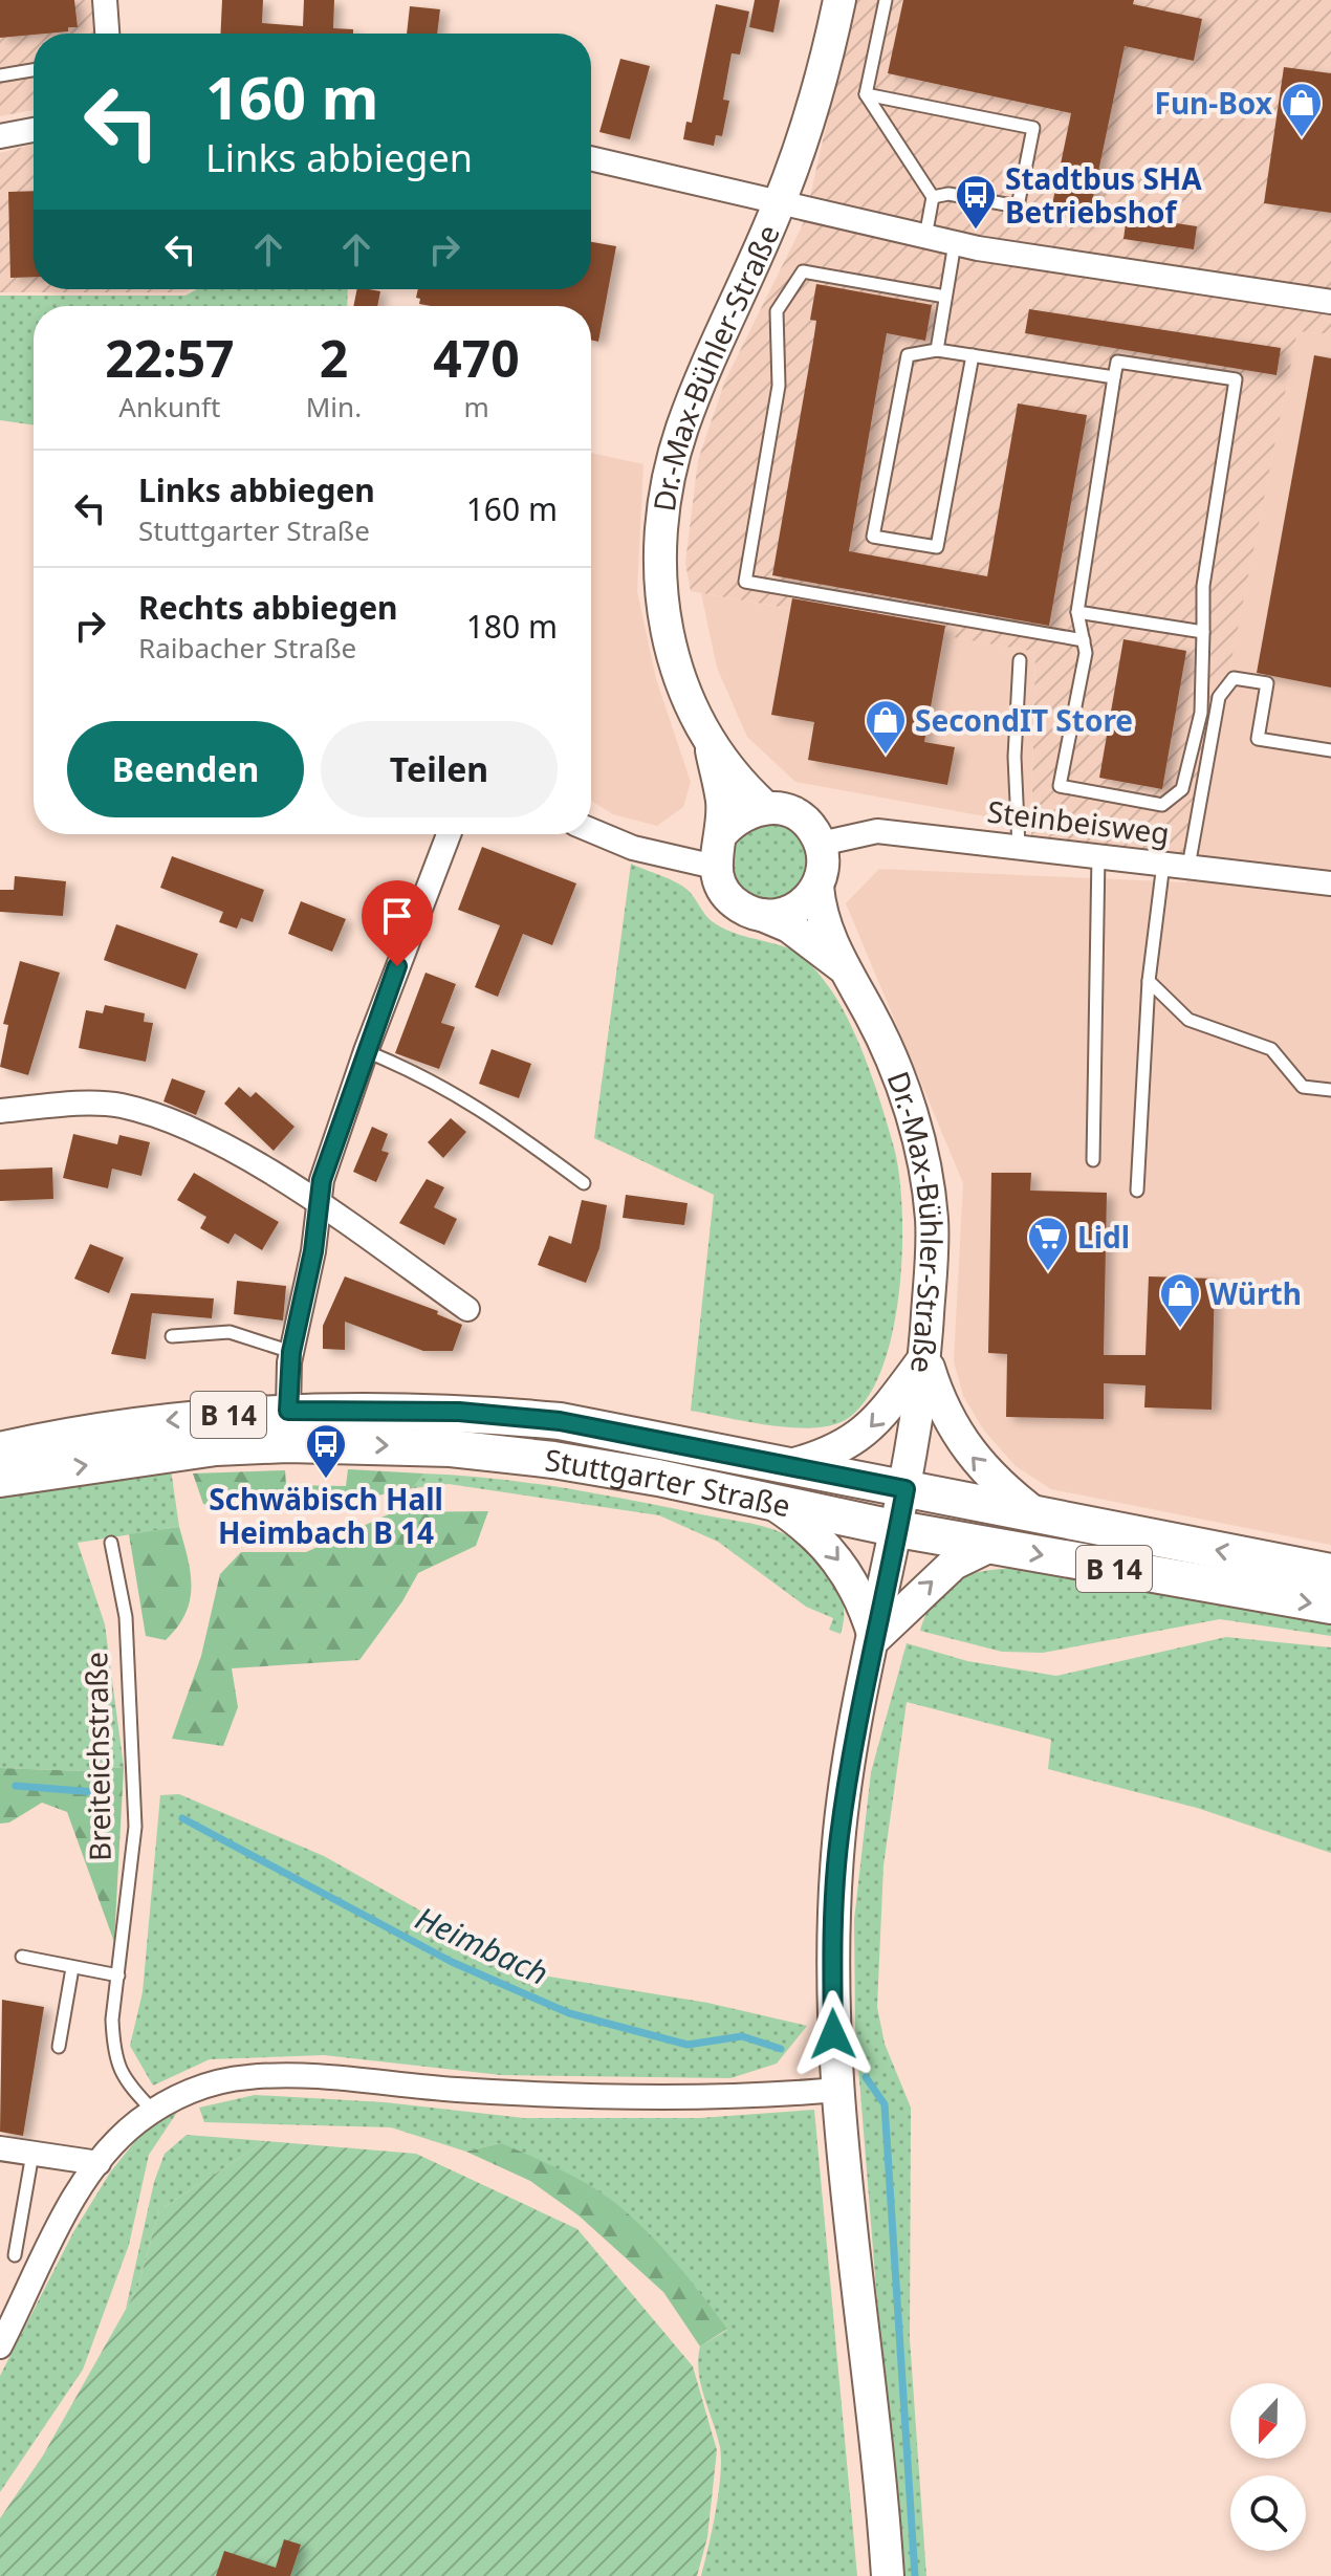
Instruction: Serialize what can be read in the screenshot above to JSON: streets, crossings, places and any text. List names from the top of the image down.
{
  "streets": {
    "main road": ["B 14", "Stuttgarter Straße"],
    "street": ["Dr.-Max-Bühler-Straße", "Steinbeisweg"],
    "lane": ["Breiteichstraße"]
  },
  "crossings": [
    ["Dr.-Max-Bühler-Straße", "Steinbeisweg"],
    ["Dr.-Max-Bühler-Straße", "Stuttgarter Straße"]
  ],
  "water": ["Heimbach"],
  "places": {
    "shop": ["Fun-Box", "SecondIT Store", "Würth"],
    "bus stop": ["Stadtbus SHA Betriebshof", "Schwäbisch Hall Heimbach B 14"],
    "supermarket": ["Lidl"]
  },
  "north": "bottom",
  "page": {
    "turn": ["160 m", "Links abbiegen"],
    "eta": [
      "22:57",
      "Ankunft",
      "2",
      "Min.",
      "470",
      "m"
    ],
    "list": [
      {
        "name": "Links abbiegen",
        "note": "Stuttgarter Straße",
        "value": "160 m"
      },
      {
        "name": "Rechts abbiegen",
        "note": "Raibacher Straße",
        "value": "180 m"
      }
    ],
    "buttons": ["Beenden", "Teilen"]
  }
}
